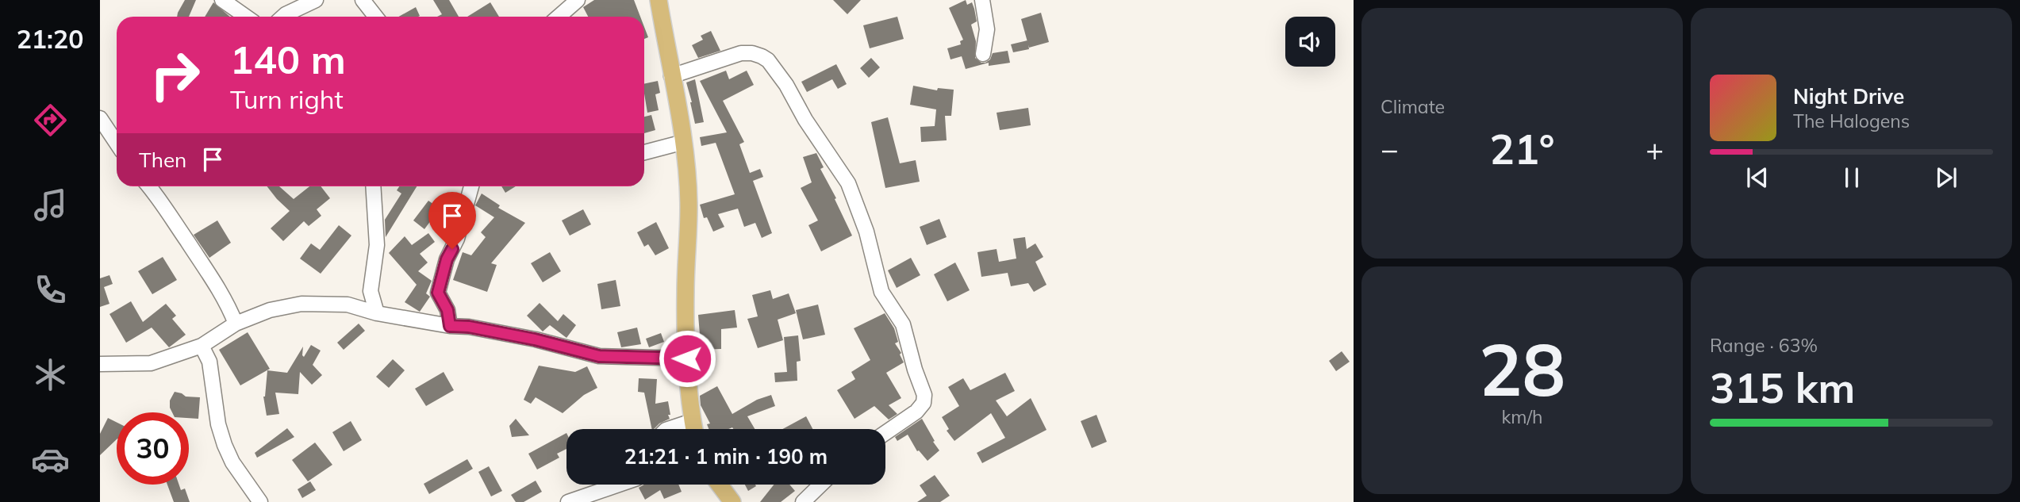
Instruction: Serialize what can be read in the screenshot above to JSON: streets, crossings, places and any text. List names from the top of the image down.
{
  "page": {
    "tabs": "21:20",
    "tile": [
      "Climate",
      ["28", "km/h"],
      ["Range · 63%", "315 km"]
    ],
    "turn": ["140 m", "Turn right"],
    "song": ["Night Drive", "The Halogens"],
    "heat": ["−", "21°", "+"],
    "then": "Then",
    "limit": "30",
    "trip": "21:21 · 1 min · 190 m"
  }
}
